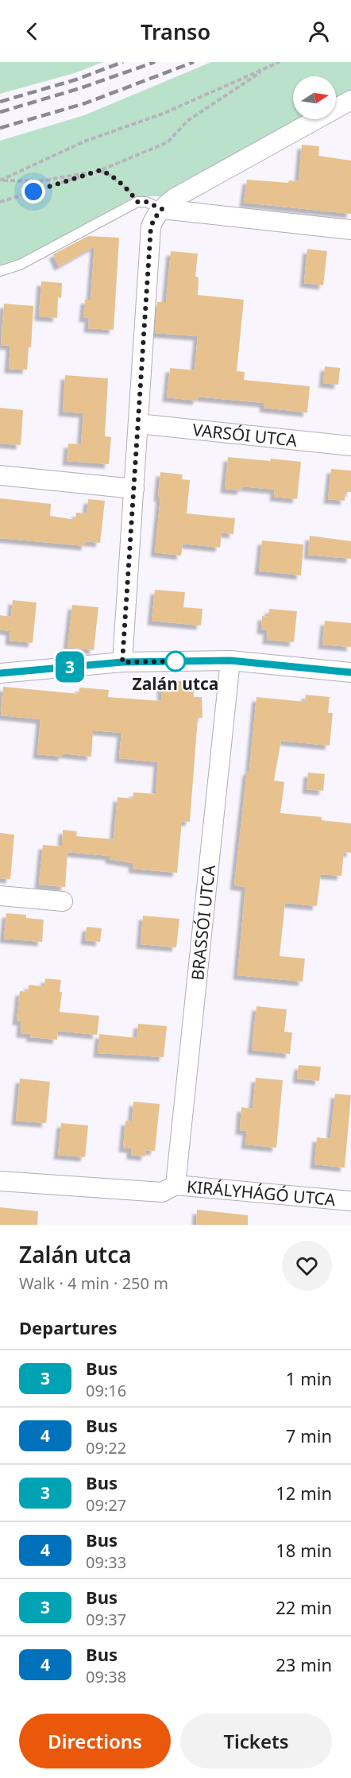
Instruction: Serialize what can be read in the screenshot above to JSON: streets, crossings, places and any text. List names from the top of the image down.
{
  "streets": {
    "street": ["VARSÓI UTCA", "BRASSÓI UTCA", "KIRÁLYHÁGÓ UTCA"]
  },
  "crossings": [
    ["BRASSÓI UTCA", "KIRÁLYHÁGÓ UTCA"]
  ],
  "places": ["Zalán utca"],
  "lines": ["bus line 3"],
  "north": "right",
  "page": {
    "header": "Transo",
    "on_map": "3",
    "heading": [
      ["Zalán utca", "Walk · 4 min · 250 m"],
      "Departures"
    ],
    "list": [
      {
        "mark": "3",
        "name": "Bus",
        "note": "09:16",
        "value": "1 min"
      },
      {
        "mark": "4",
        "name": "Bus",
        "note": "09:22",
        "value": "7 min"
      },
      {
        "mark": "3",
        "name": "Bus",
        "note": "09:27",
        "value": "12 min"
      },
      {
        "mark": "4",
        "name": "Bus",
        "note": "09:33",
        "value": "18 min"
      },
      {
        "mark": "3",
        "name": "Bus",
        "note": "09:37",
        "value": "22 min"
      },
      {
        "mark": "4",
        "name": "Bus",
        "note": "09:38",
        "value": "23 min"
      }
    ],
    "buttons": ["Directions", "Tickets"]
  }
}
